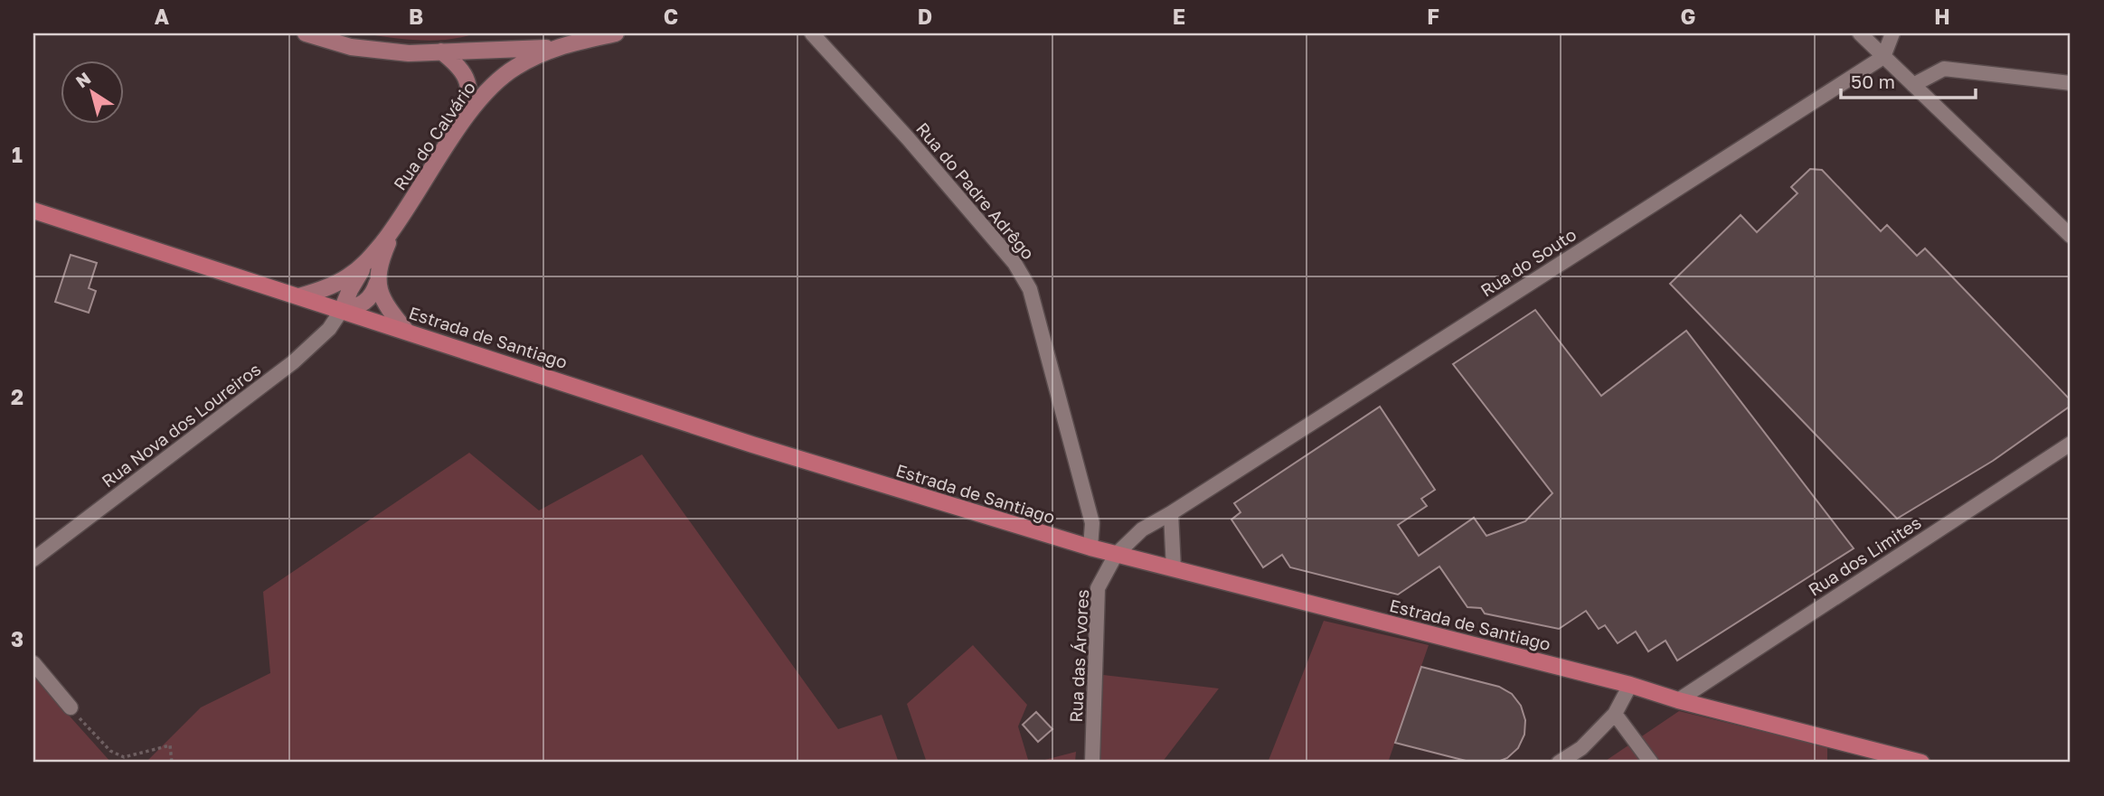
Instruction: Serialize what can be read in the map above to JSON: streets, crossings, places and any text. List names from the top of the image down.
{
  "streets": {
    "main road": ["Rua do Calvário", "Estrada de Santiago"],
    "street": [
      "Rua do Padre Adrêgo",
      "Rua do Souto",
      "Rua Nova dos Loureiros",
      "Rua dos Limites",
      "Rua das Árvores"
    ]
  },
  "crossings": [
    ["Rua do Calvário", "Estrada de Santiago"],
    ["Rua do Calvário", "Rua Nova dos Loureiros"],
    ["Rua do Padre Adrêgo", "Estrada de Santiago"],
    ["Rua do Souto", "Estrada de Santiago"],
    ["Rua do Souto", "Rua das Árvores"],
    ["Estrada de Santiago", "Rua Nova dos Loureiros"],
    ["Estrada de Santiago", "Rua dos Limites"],
    ["Estrada de Santiago", "Rua das Árvores"]
  ],
  "scale_bar": "50 m",
  "north": "top left",
  "grid": {
    "columns": [
      "A",
      "B",
      "C",
      "D",
      "E",
      "F",
      "G",
      "H"
    ],
    "rows": ["1", "2", "3"]
  }
}
